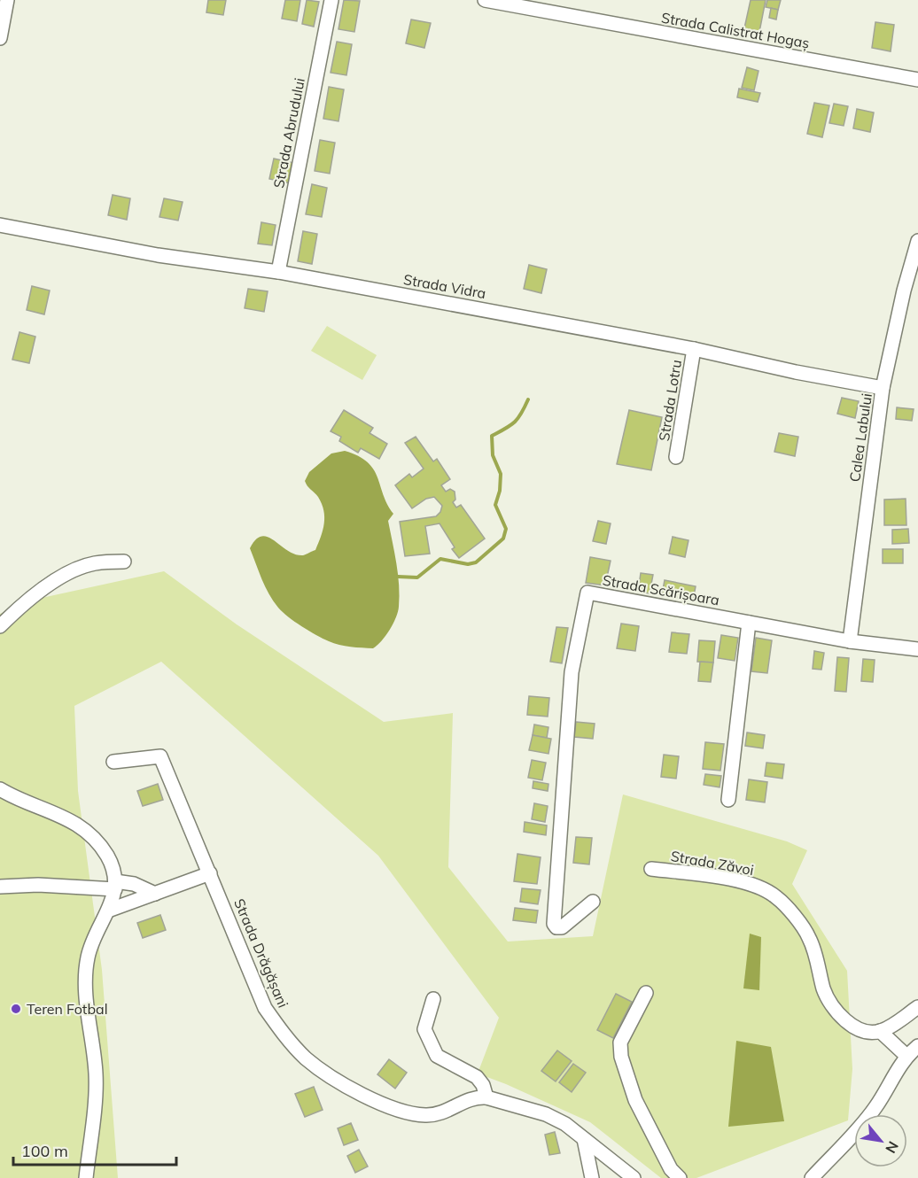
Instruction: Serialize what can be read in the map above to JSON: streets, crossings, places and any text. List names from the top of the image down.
{
  "streets": {
    "street": [
      "Strada Calistrat Hogaș",
      "Strada Abrudului",
      "Strada Vidra",
      "Strada Lotru",
      "Calea Labului",
      "Strada Scărișoara",
      "Strada Zăvoi",
      "Strada Drăgășani"
    ]
  },
  "crossings": [
    ["Strada Abrudului", "Strada Vidra"],
    ["Strada Vidra", "Strada Lotru"],
    ["Strada Vidra", "Calea Labului"],
    ["Calea Labului", "Strada Scărișoara"]
  ],
  "places": ["Teren Fotbal"],
  "scale_bar": "100 m",
  "north": "bottom right"
}
